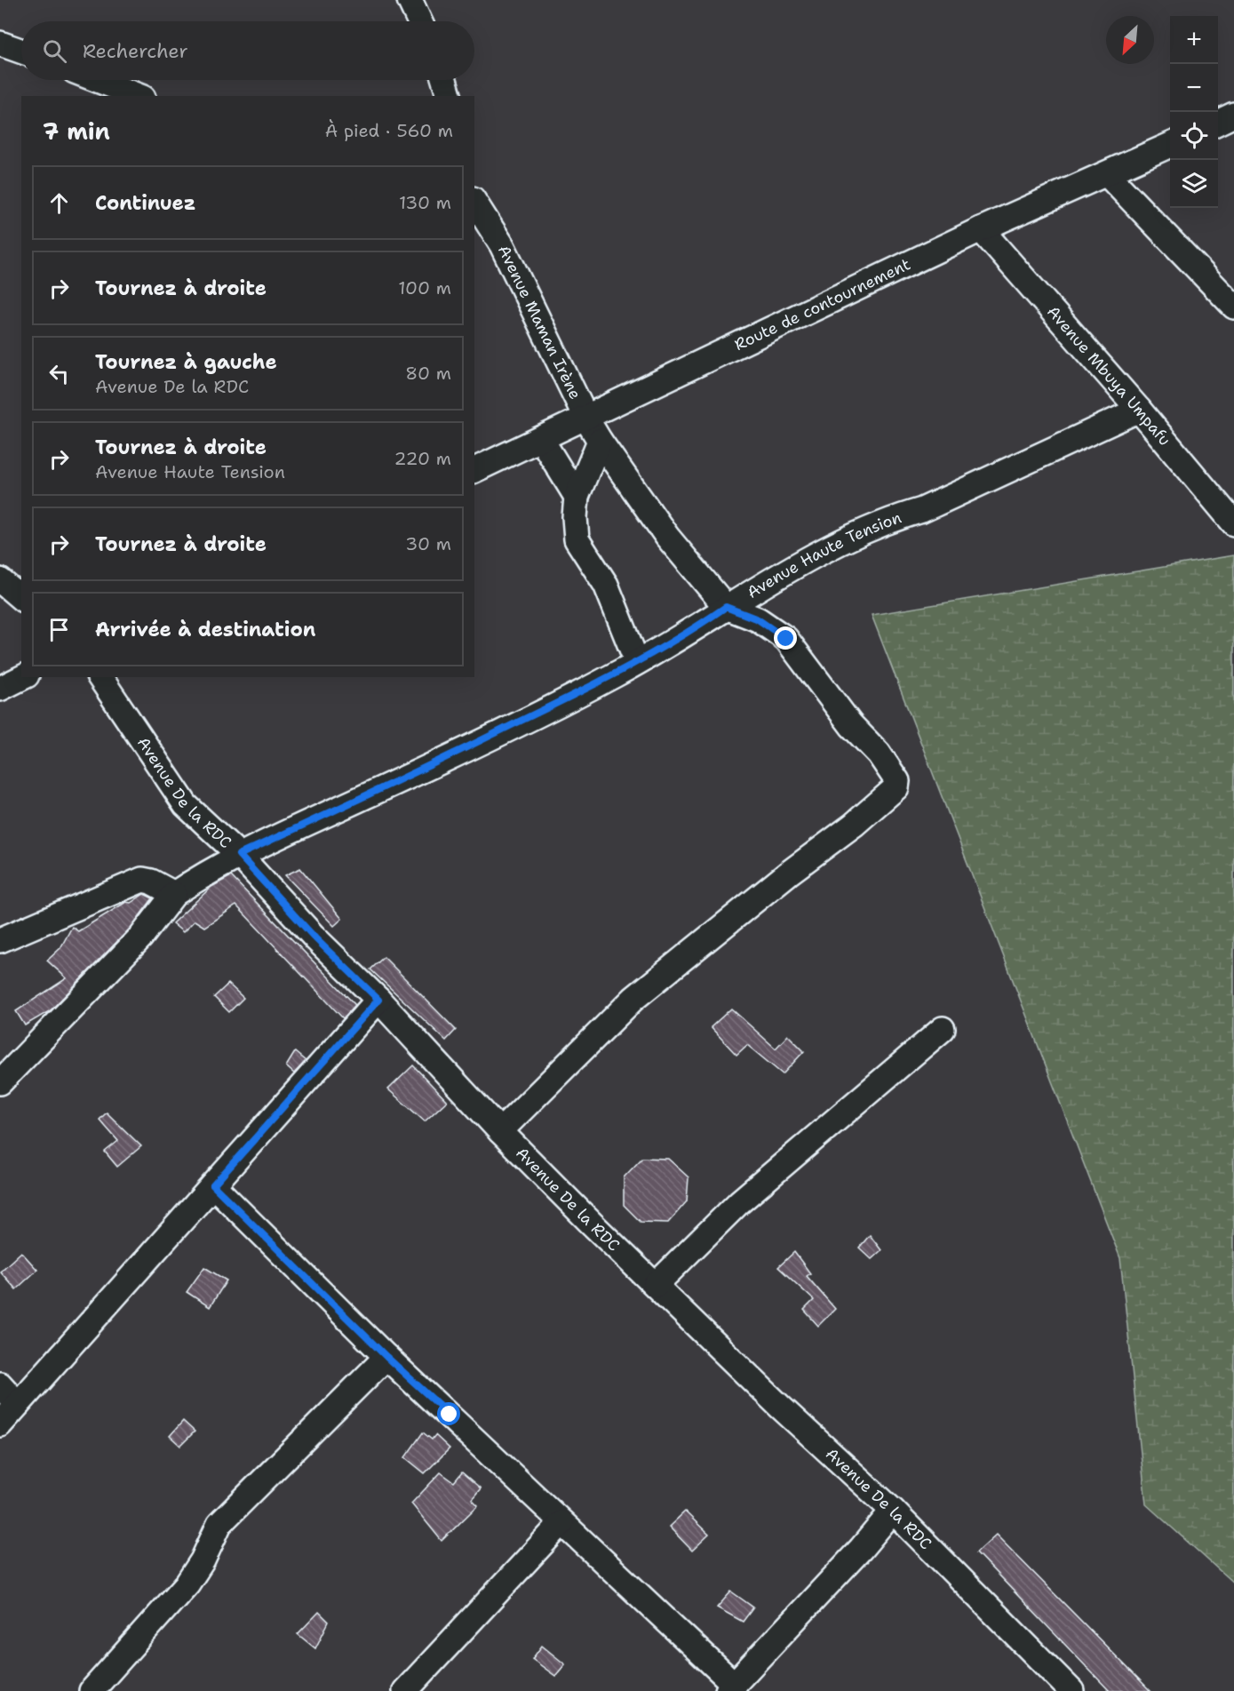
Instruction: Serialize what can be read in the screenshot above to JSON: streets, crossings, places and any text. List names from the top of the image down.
{
  "streets": {
    "street": [
      "Route de contournement",
      "Avenue Maman Irène",
      "Avenue Mbuya Umpafu",
      "Avenue Haute Tension",
      "Avenue De la RDC"
    ]
  },
  "crossings": [
    ["Route de contournement", "Avenue Maman Irène"],
    ["Route de contournement", "Avenue Mbuya Umpafu"],
    ["Avenue Maman Irène", "Avenue Haute Tension"],
    ["Avenue Mbuya Umpafu", "Avenue Haute Tension"],
    ["Avenue Haute Tension", "Avenue De la RDC"]
  ],
  "north": "bottom left",
  "page": {
    "map_buttons": ["+", "−"],
    "search": "Rechercher",
    "heading": ["7 min", "À pied · 560 m"],
    "list": [
      ["Continuez", "130 m"],
      ["Tournez à droite", "100 m"],
      ["Tournez à gauche", "Avenue De la RDC", "80 m"],
      ["Tournez à droite", "Avenue Haute Tension", "220 m"],
      ["Tournez à droite", "30 m"],
      "Arrivée à destination"
    ]
  }
}
